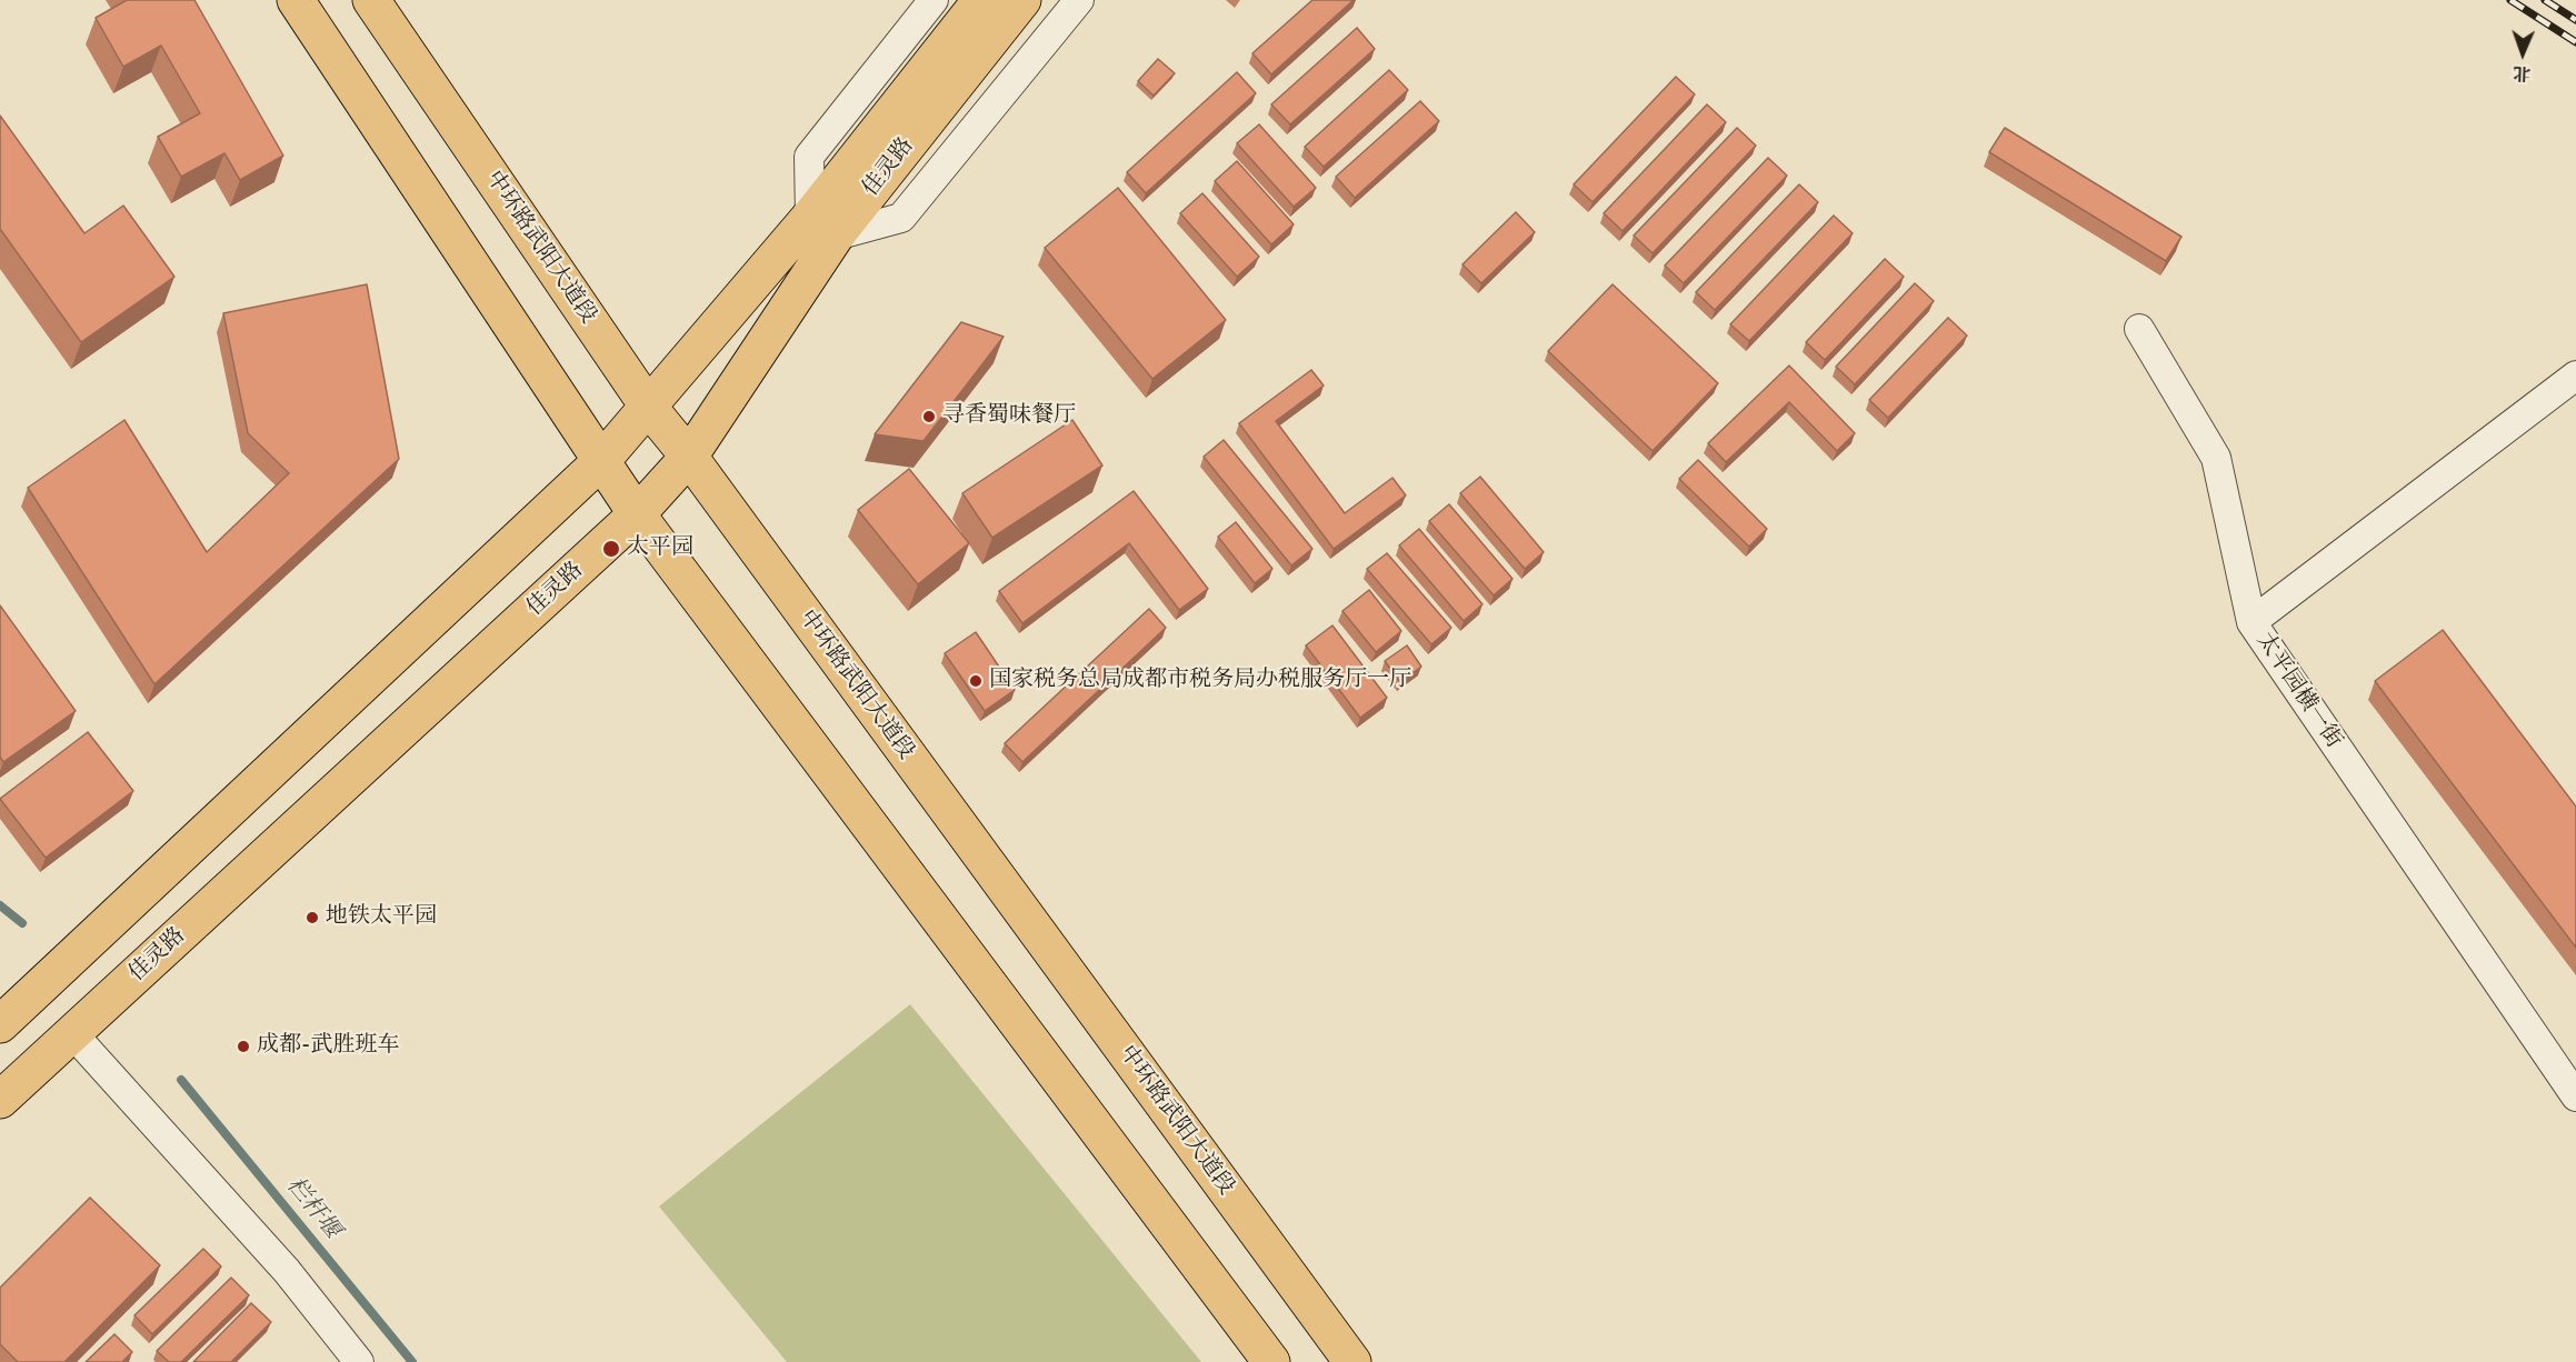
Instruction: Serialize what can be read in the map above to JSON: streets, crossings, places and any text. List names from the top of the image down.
{
  "streets": {
    "main road": ["佳灵路", "中环路武阳大道段"],
    "street": ["太平园横一街"]
  },
  "crossings": [
    ["佳灵路", "中环路武阳大道段"]
  ],
  "water": ["栏杆堰"],
  "places": [
    "寻香蜀味餐厅",
    "太平园",
    "国家税务总局成都市税务局办税服务厅一厅",
    "地铁太平园",
    "成都-武胜班车"
  ],
  "north": "bottom"
}
